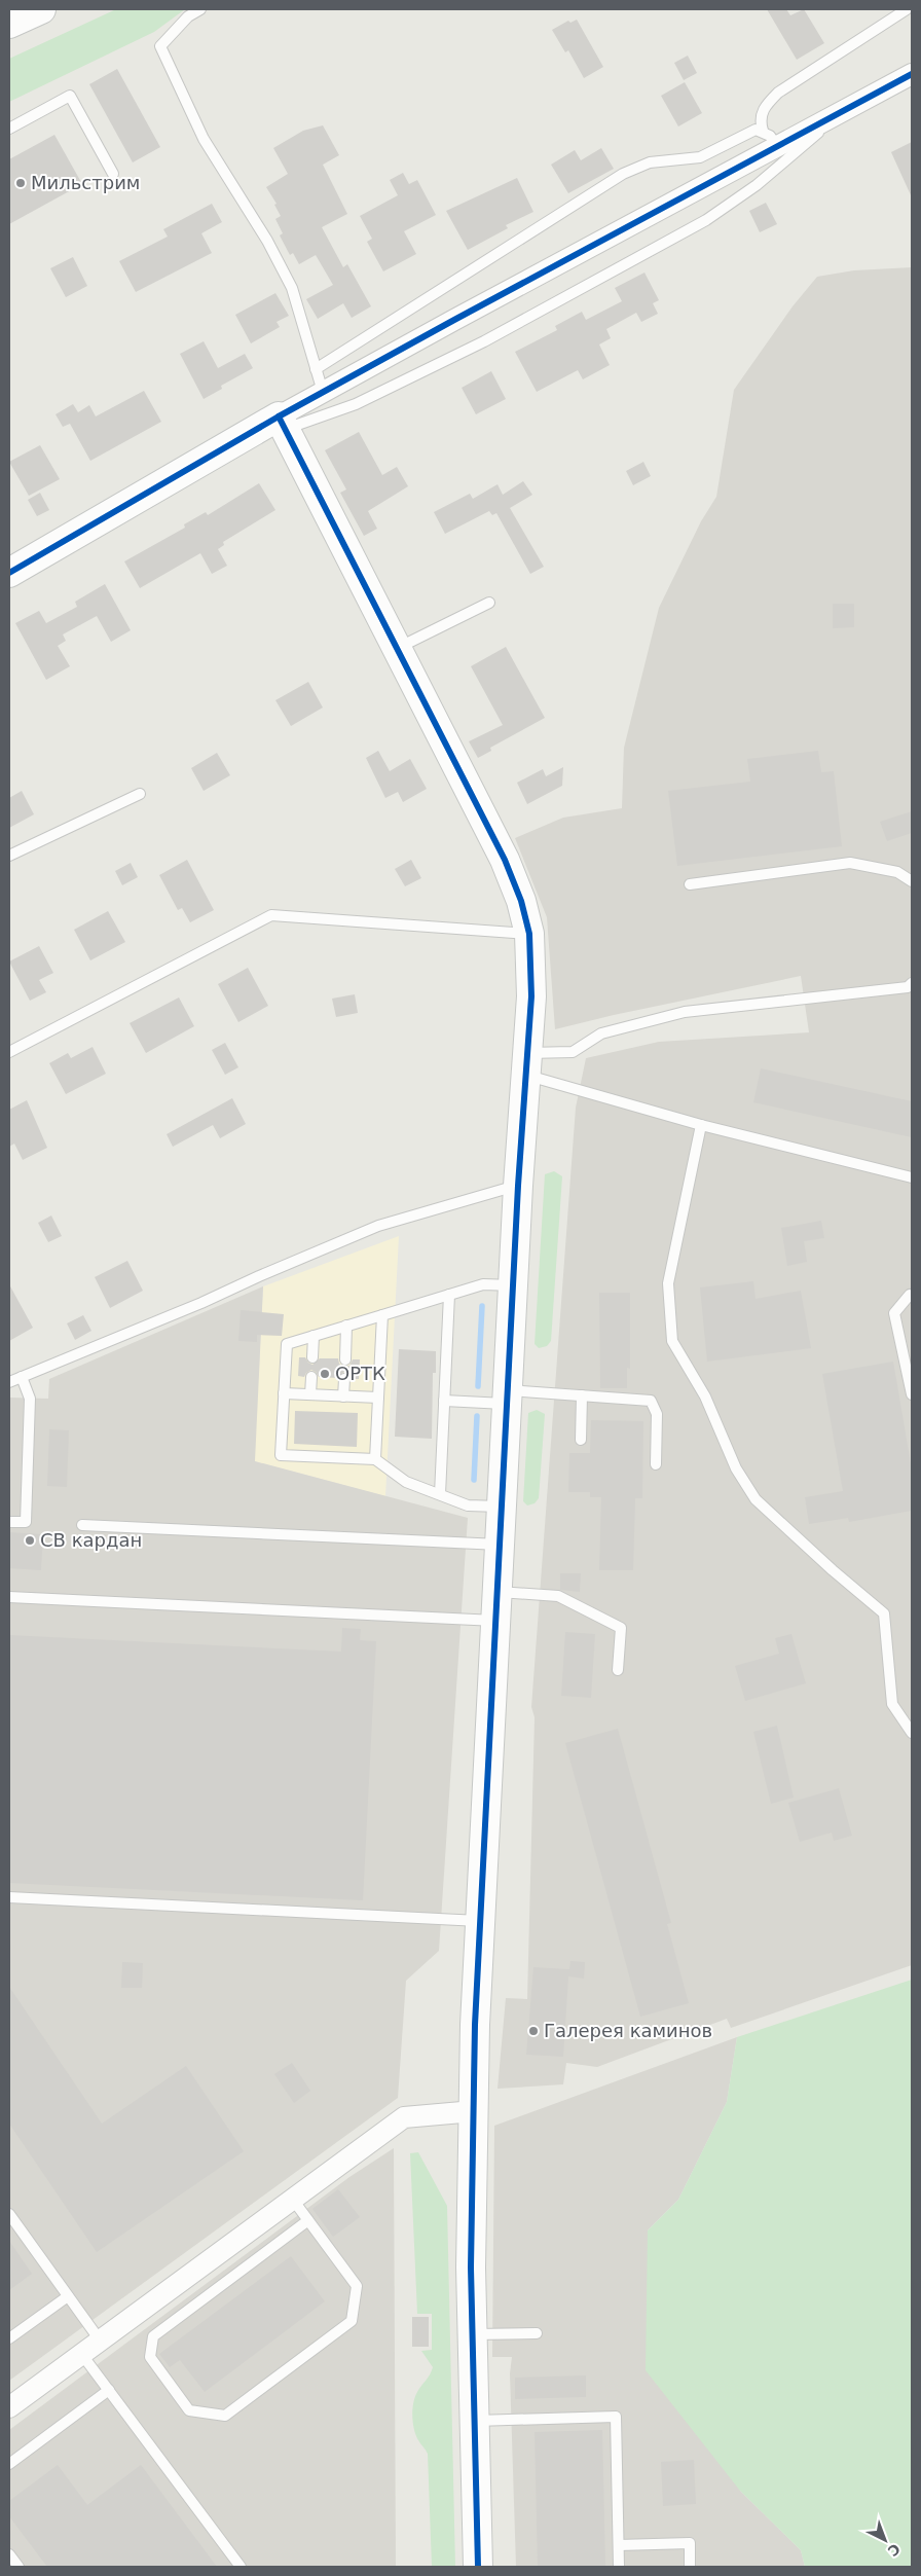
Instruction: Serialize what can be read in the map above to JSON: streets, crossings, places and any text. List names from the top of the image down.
{
  "places": [
    "Мильстрим",
    "ОРТК",
    "СВ кардан",
    "Галерея каминов"
  ],
  "north": "bottom right"
}
